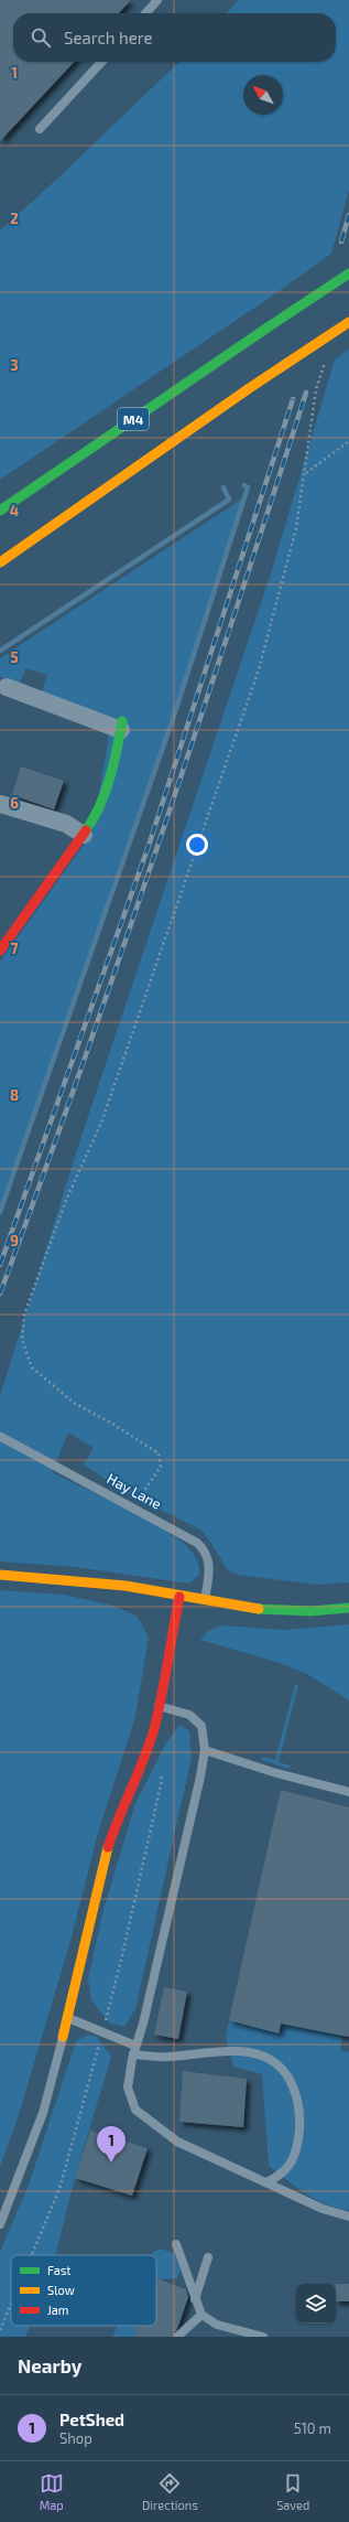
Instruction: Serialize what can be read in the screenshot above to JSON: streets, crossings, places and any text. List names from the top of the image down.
{
  "streets": {
    "main road": ["M4"],
    "lane": ["Hay Lane"]
  },
  "legend": ["Fast", "Slow", "Jam"],
  "north": "top left",
  "page": {
    "search": "Search here",
    "pins": "1",
    "heading": "Nearby",
    "list": [
      {
        "mark": "1",
        "name": "PetShed",
        "note": "Shop",
        "value": "510 m"
      }
    ],
    "nav": ["Map", "Directions", "Saved"]
  },
  "grid": {
    "rows": [
      "1",
      "2",
      "3",
      "4",
      "5",
      "6",
      "7",
      "8",
      "9"
    ]
  }
}
